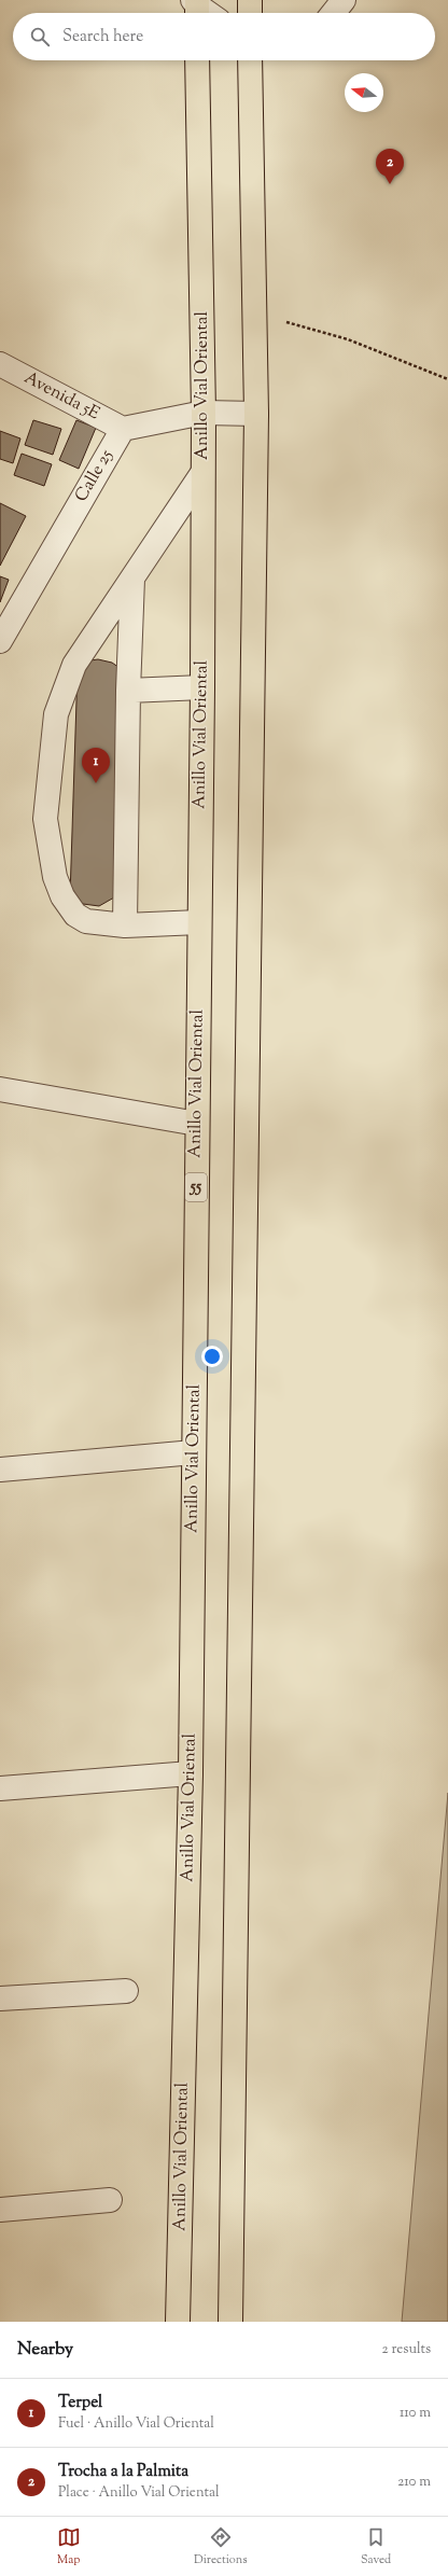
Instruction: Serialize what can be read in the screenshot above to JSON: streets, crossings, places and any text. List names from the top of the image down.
{
  "streets": {
    "highway": ["Anillo Vial Oriental", "55"],
    "street": ["Avenida 5E", "Calle 25"]
  },
  "crossings": [
    ["Avenida 5E", "Calle 25"]
  ],
  "north": "left",
  "page": {
    "search": "Search here",
    "pins": ["2", "1"],
    "heading": ["Nearby", "2 results"],
    "list": [
      {
        "mark": "1",
        "name": "Terpel",
        "note": "Fuel · Anillo Vial Oriental",
        "value": "110 m"
      },
      {
        "mark": "2",
        "name": "Trocha a la Palmita",
        "note": "Place · Anillo Vial Oriental",
        "value": "210 m"
      }
    ],
    "nav": ["Map", "Directions", "Saved"]
  }
}
